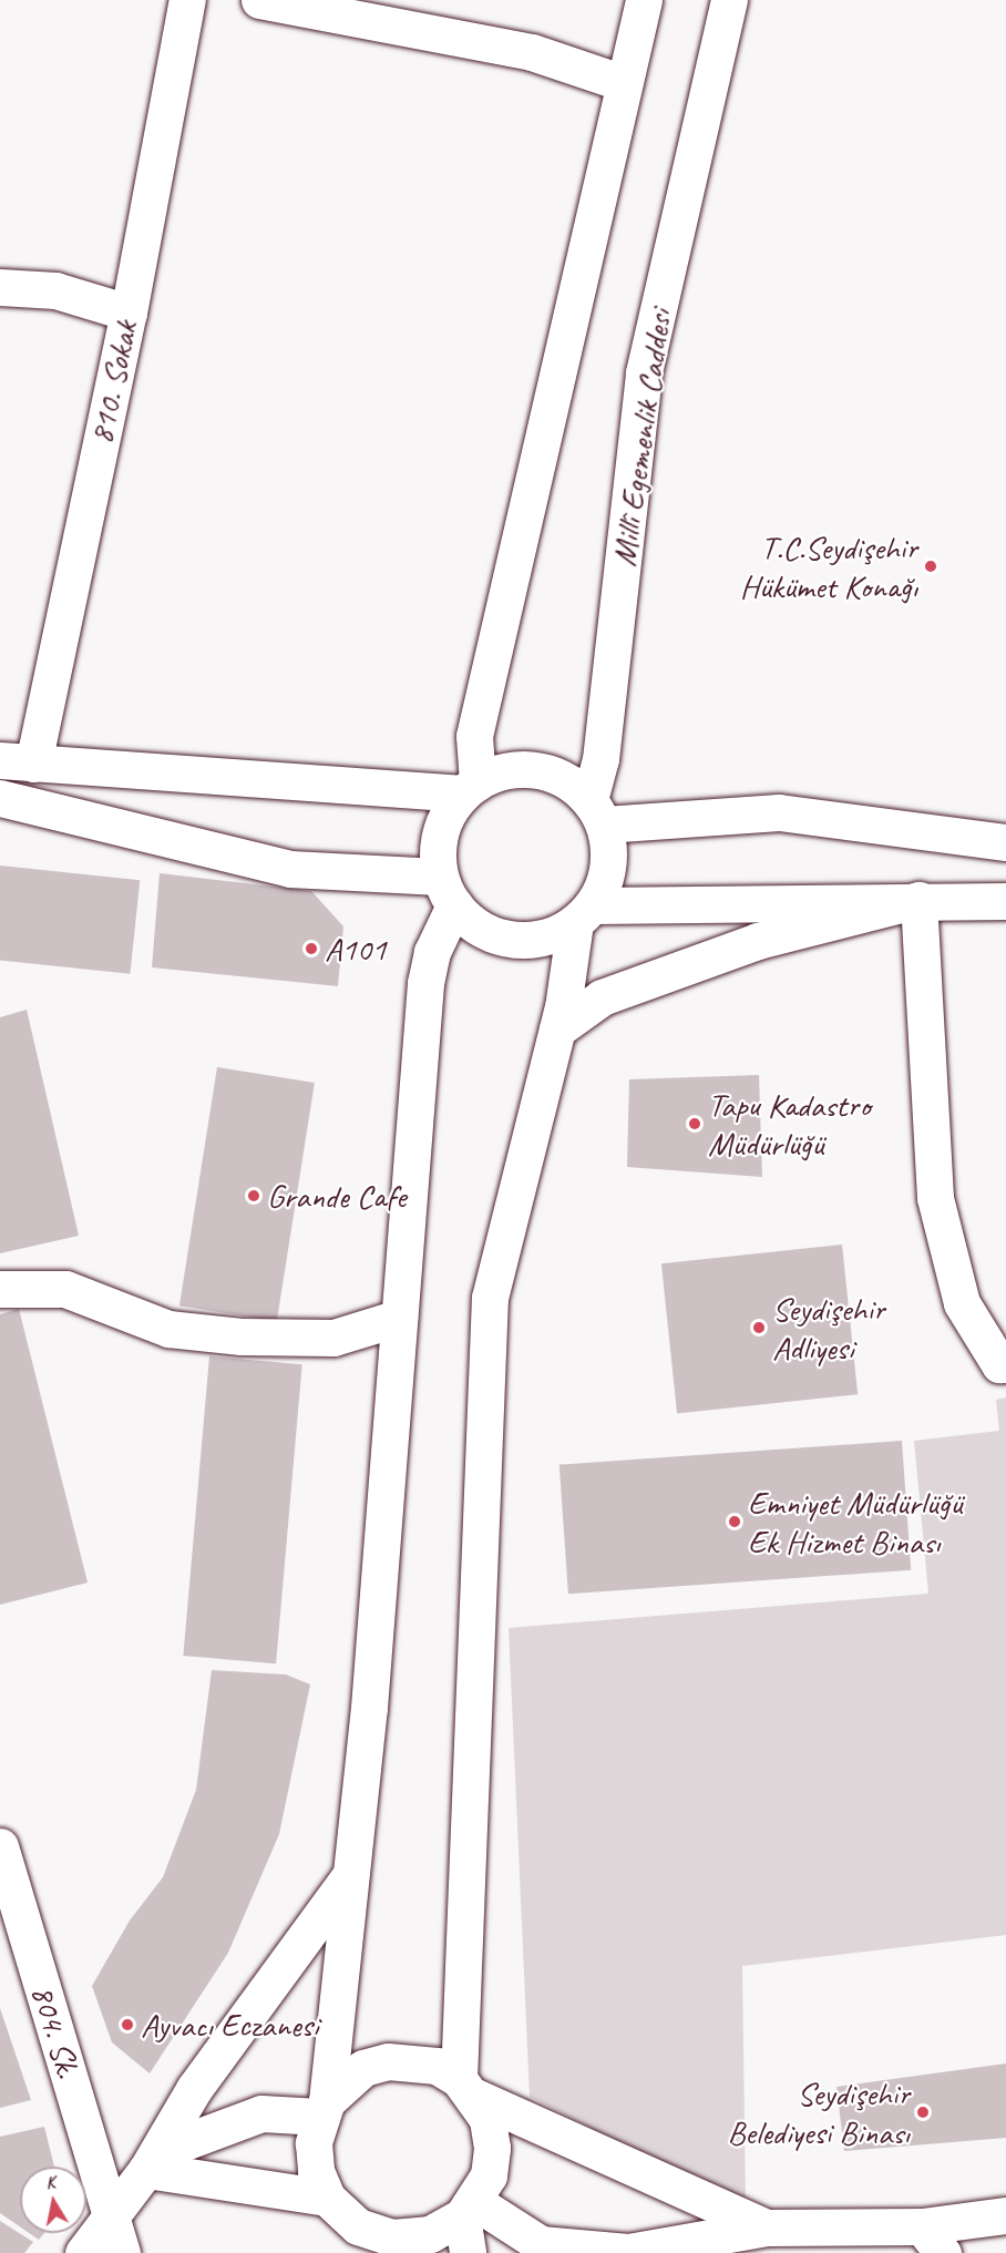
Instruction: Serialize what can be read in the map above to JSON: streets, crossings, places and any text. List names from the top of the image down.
{
  "streets": {
    "street": ["810. Sokak", "Millî Egemenlik Caddesi", "804. Sk."]
  },
  "places": [
    "T.C.Seydişehir Hükümet Konağı",
    "A101",
    "Tapu Kadastro Müdürlüğü",
    "Grande Cafe",
    "Seydişehir Adliyesi",
    "Emniyet Müdürlüğü Ek Hizmet Binası",
    "Ayvacı Eczanesi",
    "Seydişehir Belediyesi Binası"
  ],
  "north": "top"
}
